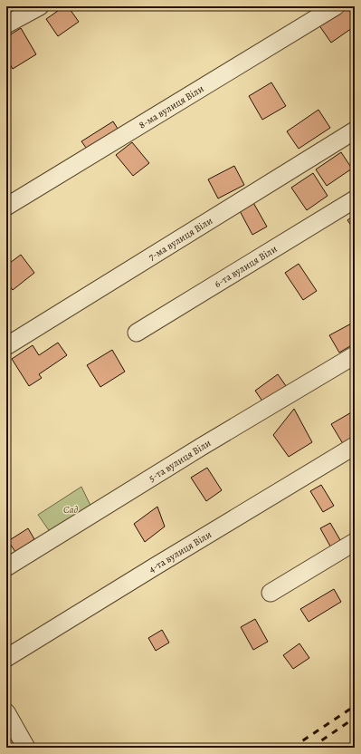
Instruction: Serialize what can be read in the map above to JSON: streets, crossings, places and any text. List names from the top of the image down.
{
  "streets": {
    "street": [
      "8-ма вулиця Віли",
      "7-ма вулиця Віли",
      "6-та вулиця Віли",
      "5-та вулиця Віли",
      "4-та вулиця Віли"
    ]
  },
  "parks": ["Сад"]
}
